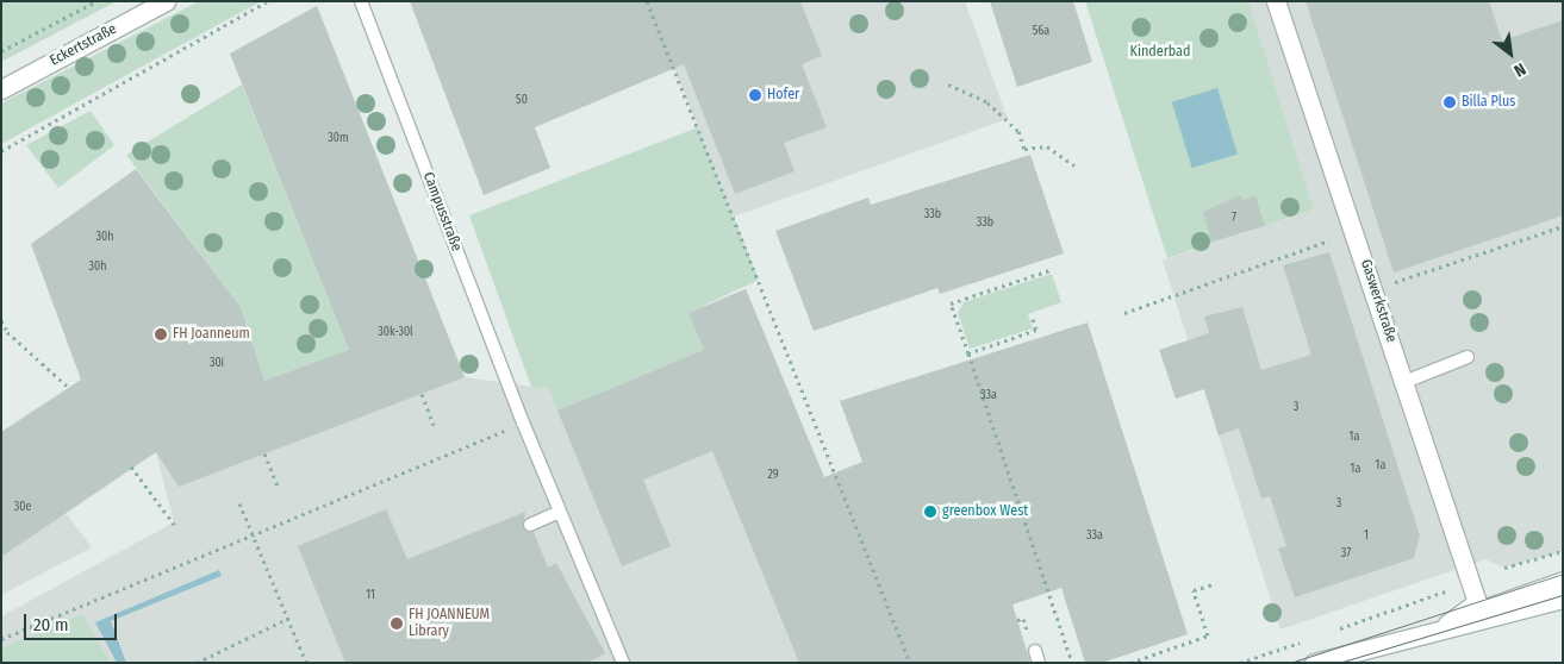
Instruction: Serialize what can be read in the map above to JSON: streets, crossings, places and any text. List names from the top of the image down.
{
  "streets": {
    "street": ["Eckertstraße", "Gaswerkstraße"],
    "lane": ["Campusstraße"]
  },
  "parks": ["Kinderbad"],
  "places": [
    "Hofer",
    "Billa Plus",
    "FH Joanneum",
    "greenbox West",
    "FH JOANNEUM Library"
  ],
  "house_numbers": [
    "56a",
    "50",
    "30m",
    "33b",
    "7",
    "33b",
    "30h",
    "30h",
    "30k-30l",
    "30i",
    "33a",
    "3",
    "1a",
    "1a",
    "1a",
    "29",
    "3",
    "30e",
    "33a",
    "1",
    "37",
    "11"
  ],
  "scale_bar": "20 m",
  "north": "bottom right"
}
